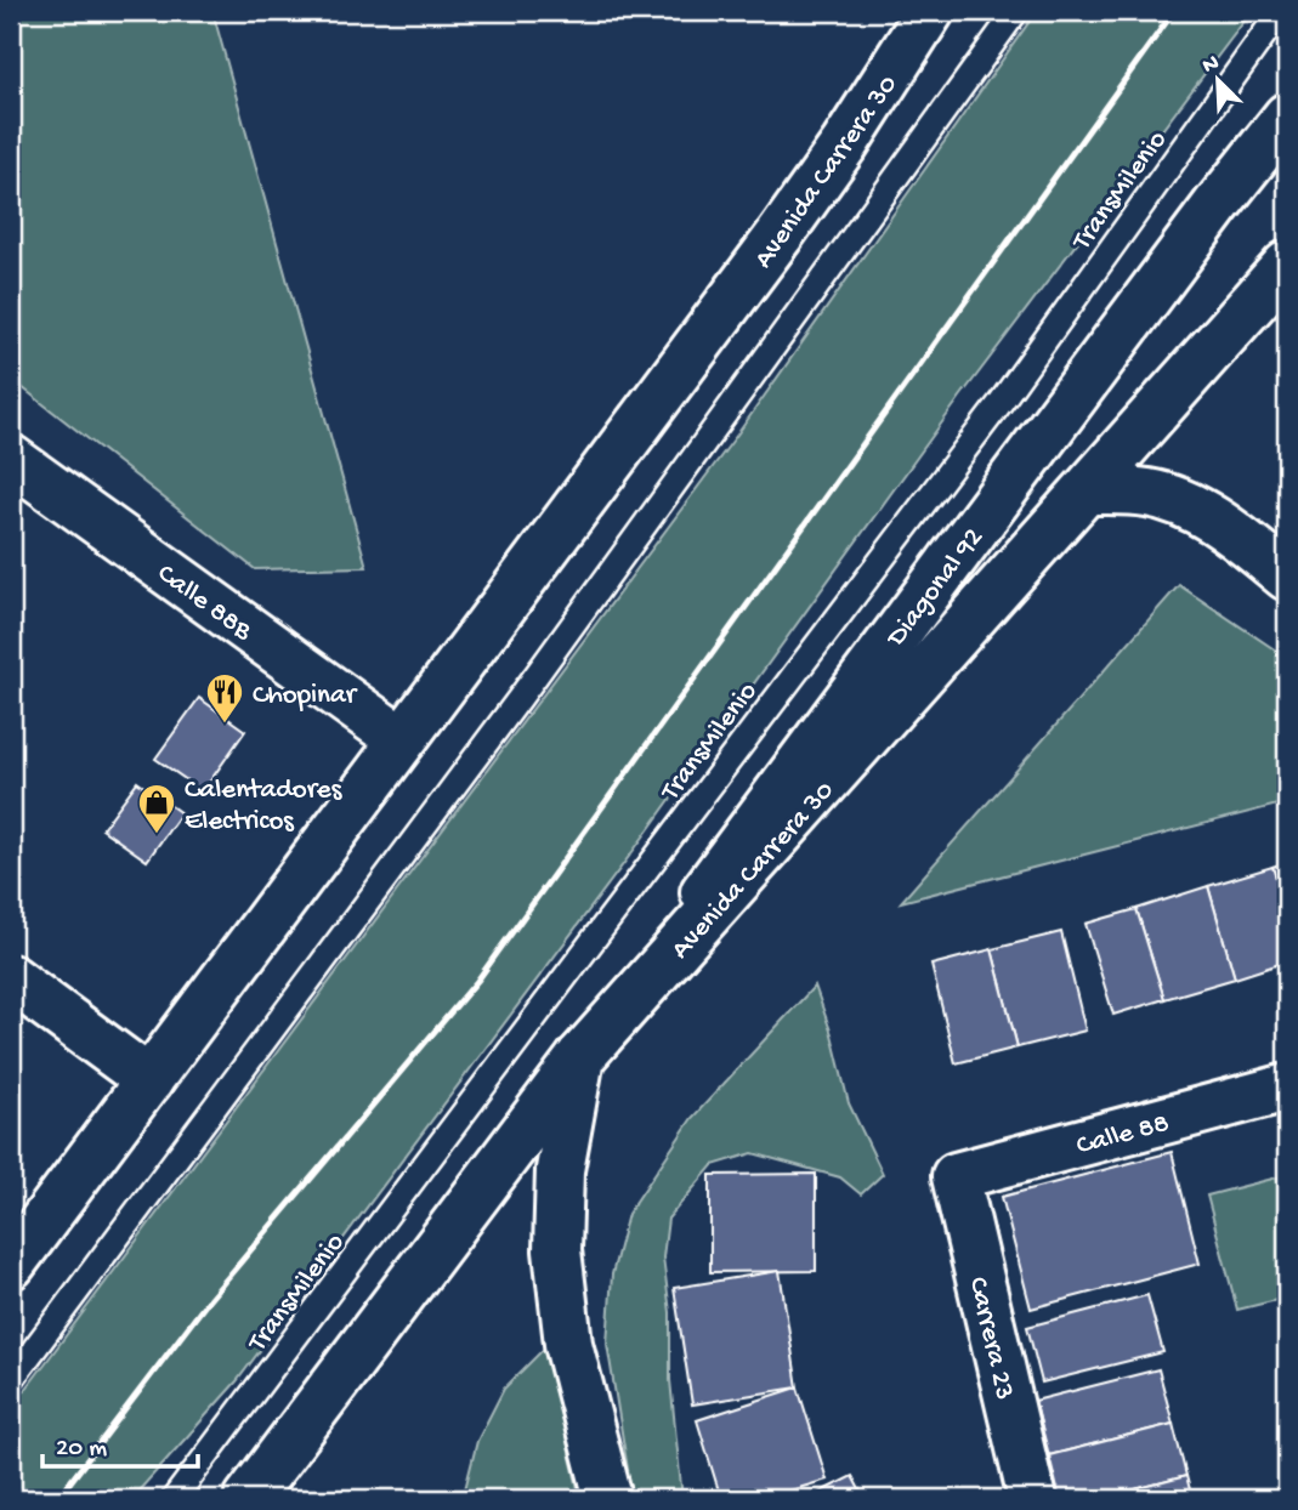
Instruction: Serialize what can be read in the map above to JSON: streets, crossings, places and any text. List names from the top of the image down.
{
  "streets": {
    "main road": [
      "Avenida Carrera 30",
      "Diagonal 92",
      "Calle 88B",
      "Calle 88",
      "Carrera 23"
    ],
    "lane": ["TransMilenio"]
  },
  "crossings": [
    ["Avenida Carrera 30", "Diagonal 92"],
    ["Avenida Carrera 30", "Calle 88B"],
    ["Calle 88", "Carrera 23"]
  ],
  "places": {
    "restaurant": ["Chopinar"],
    "shop": ["Calentadores Electricos"]
  },
  "scale_bar": "20 m",
  "north": "top left"
}
